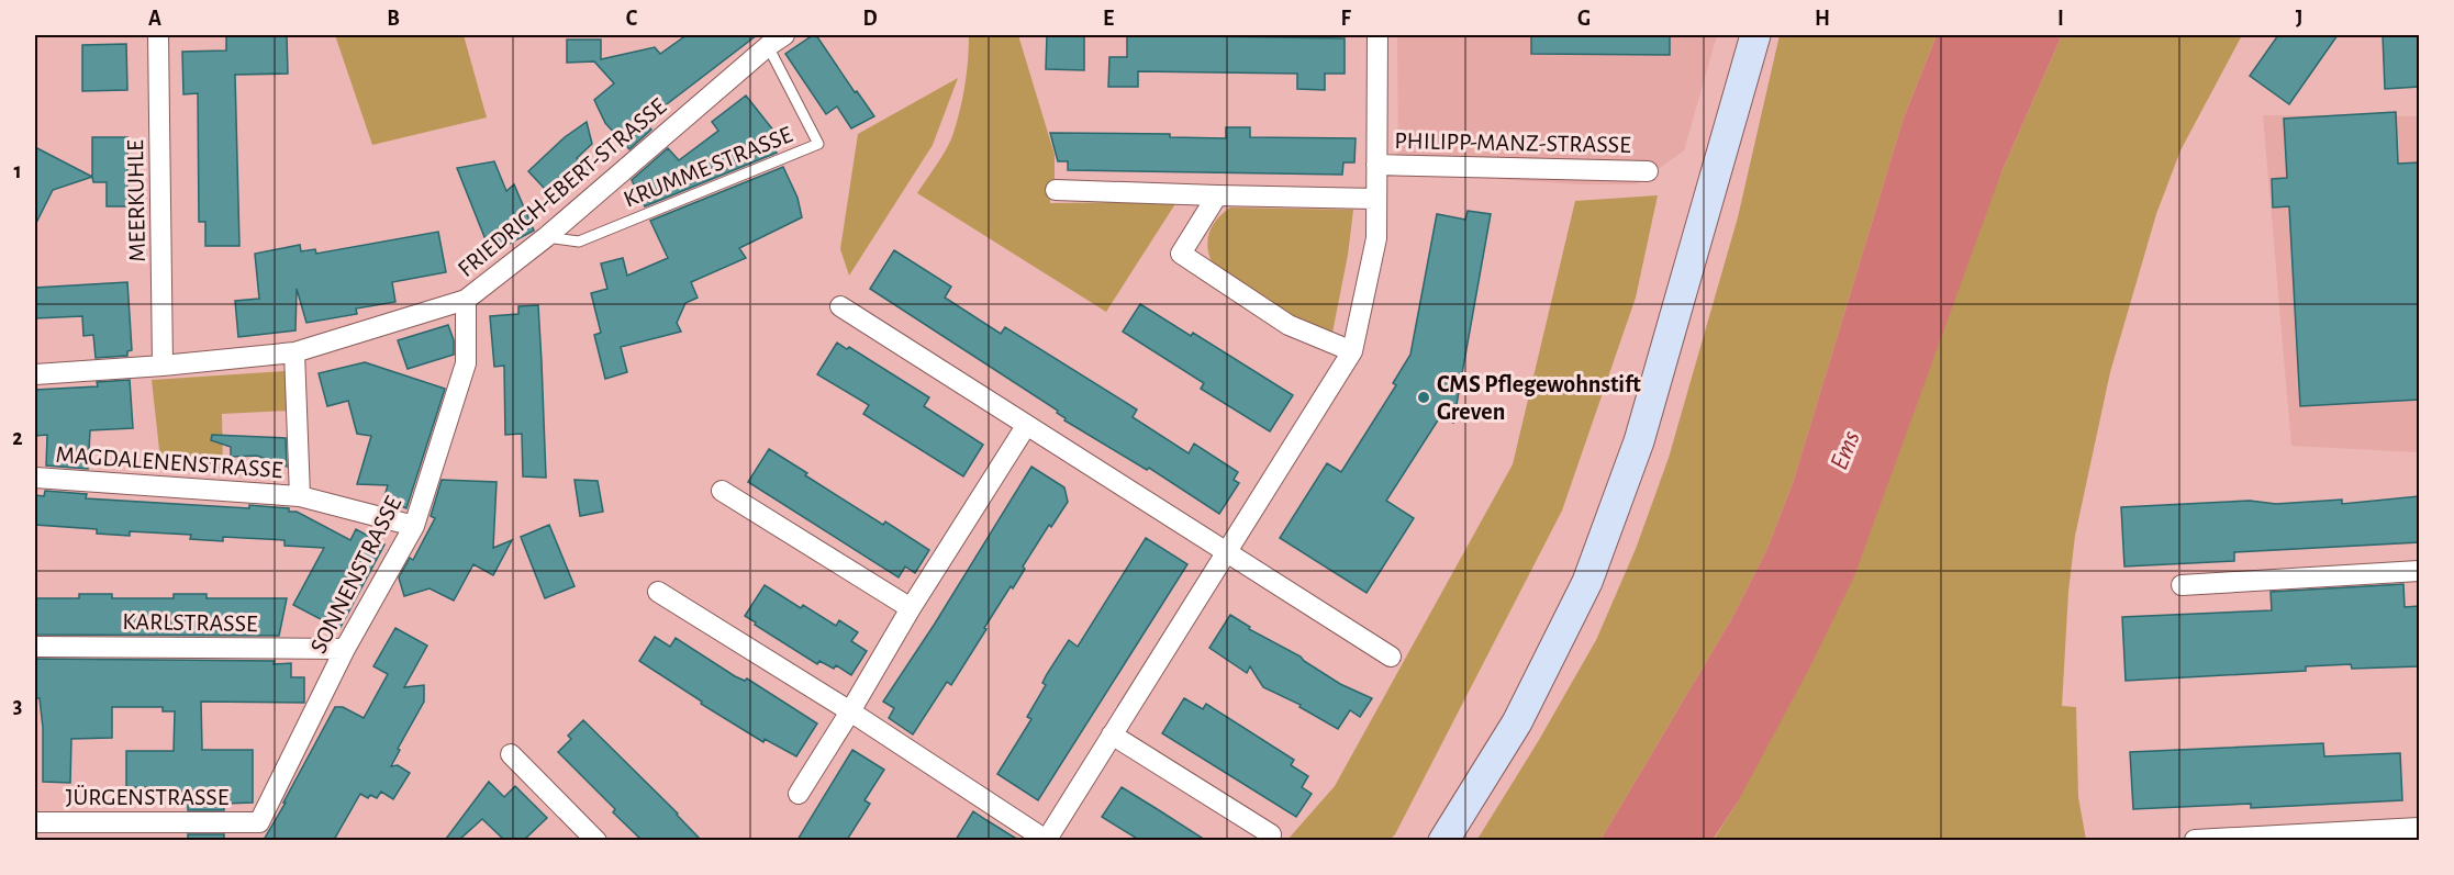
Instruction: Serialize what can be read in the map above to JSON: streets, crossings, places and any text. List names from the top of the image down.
{
  "streets": {
    "street": [
      "PHILIPP-MANZ-STRASSE",
      "FRIEDRICH-EBERT-STRASSE",
      "MEERKUHLE",
      "MAGDALENENSTRASSE",
      "SONNENSTRASSE",
      "KARLSTRASSE",
      "JÜRGENSTRASSE"
    ],
    "lane": ["KRUMME STRASSE"]
  },
  "crossings": [
    ["KRUMME STRASSE", "FRIEDRICH-EBERT-STRASSE"],
    ["FRIEDRICH-EBERT-STRASSE", "MEERKUHLE"],
    ["FRIEDRICH-EBERT-STRASSE", "MAGDALENENSTRASSE"],
    ["FRIEDRICH-EBERT-STRASSE", "SONNENSTRASSE"],
    ["MAGDALENENSTRASSE", "SONNENSTRASSE"],
    ["SONNENSTRASSE", "KARLSTRASSE"],
    ["SONNENSTRASSE", "JÜRGENSTRASSE"]
  ],
  "water": ["Ems"],
  "places": ["CMS Pflegewohnstift Greven"],
  "grid": {
    "columns": [
      "A",
      "B",
      "C",
      "D",
      "E",
      "F",
      "G",
      "H",
      "I",
      "J"
    ],
    "rows": ["1", "2", "3"]
  }
}
